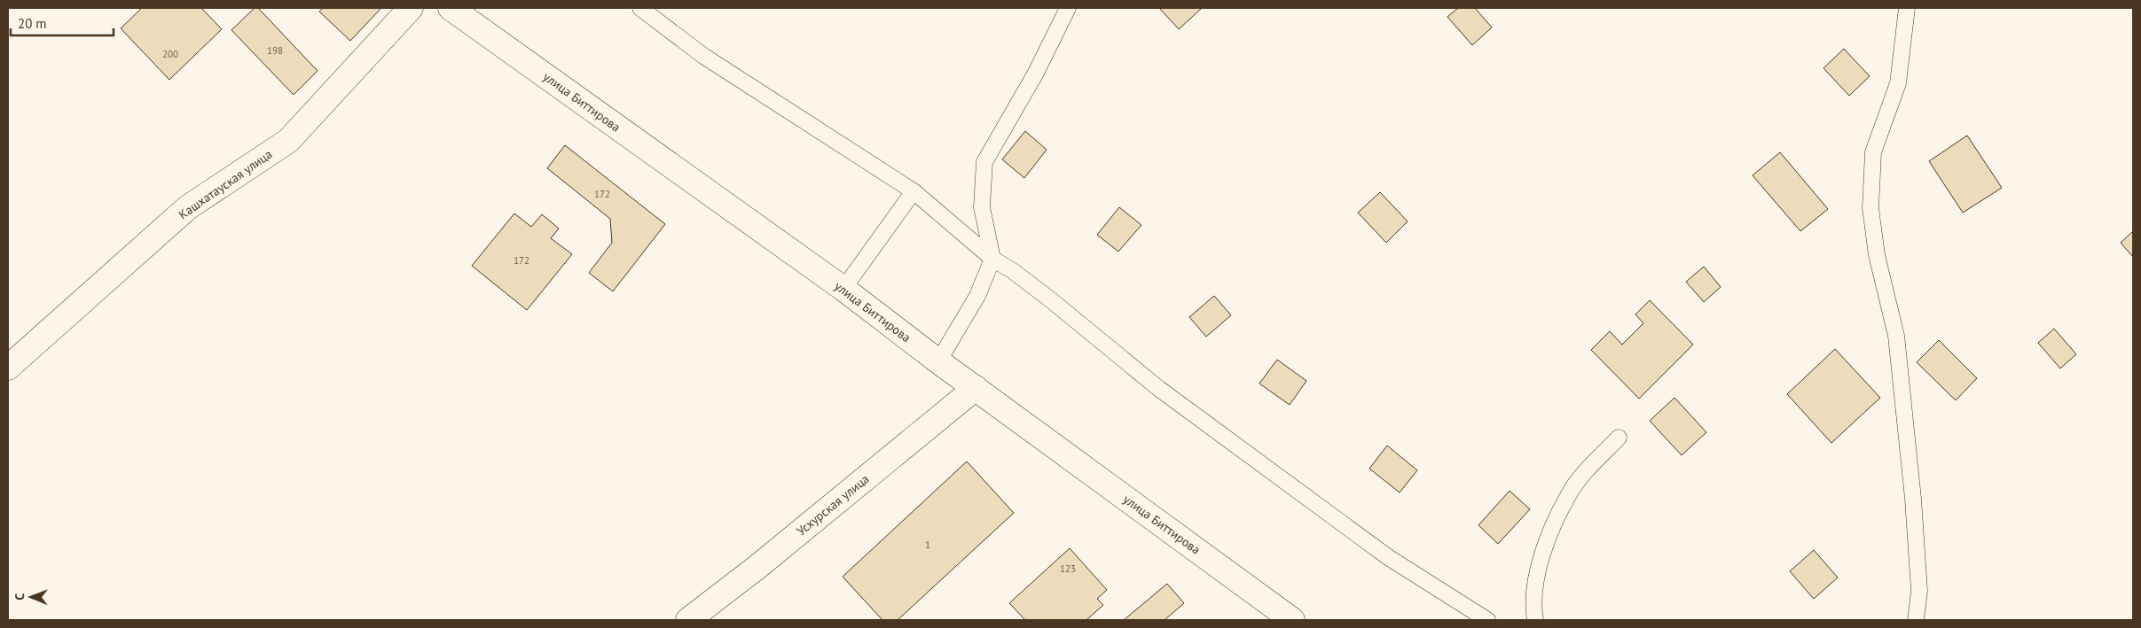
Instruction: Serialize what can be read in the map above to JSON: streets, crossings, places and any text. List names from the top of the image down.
{
  "streets": {
    "street": ["улица Биттирова", "Кашхатауская улица", "Усхурская улица"]
  },
  "crossings": [
    ["улица Биттирова", "Усхурская улица"]
  ],
  "house_numbers": [
    "198",
    "200",
    "172",
    "172",
    "1",
    "123"
  ],
  "scale_bar": "20 m",
  "north": "left"
}
